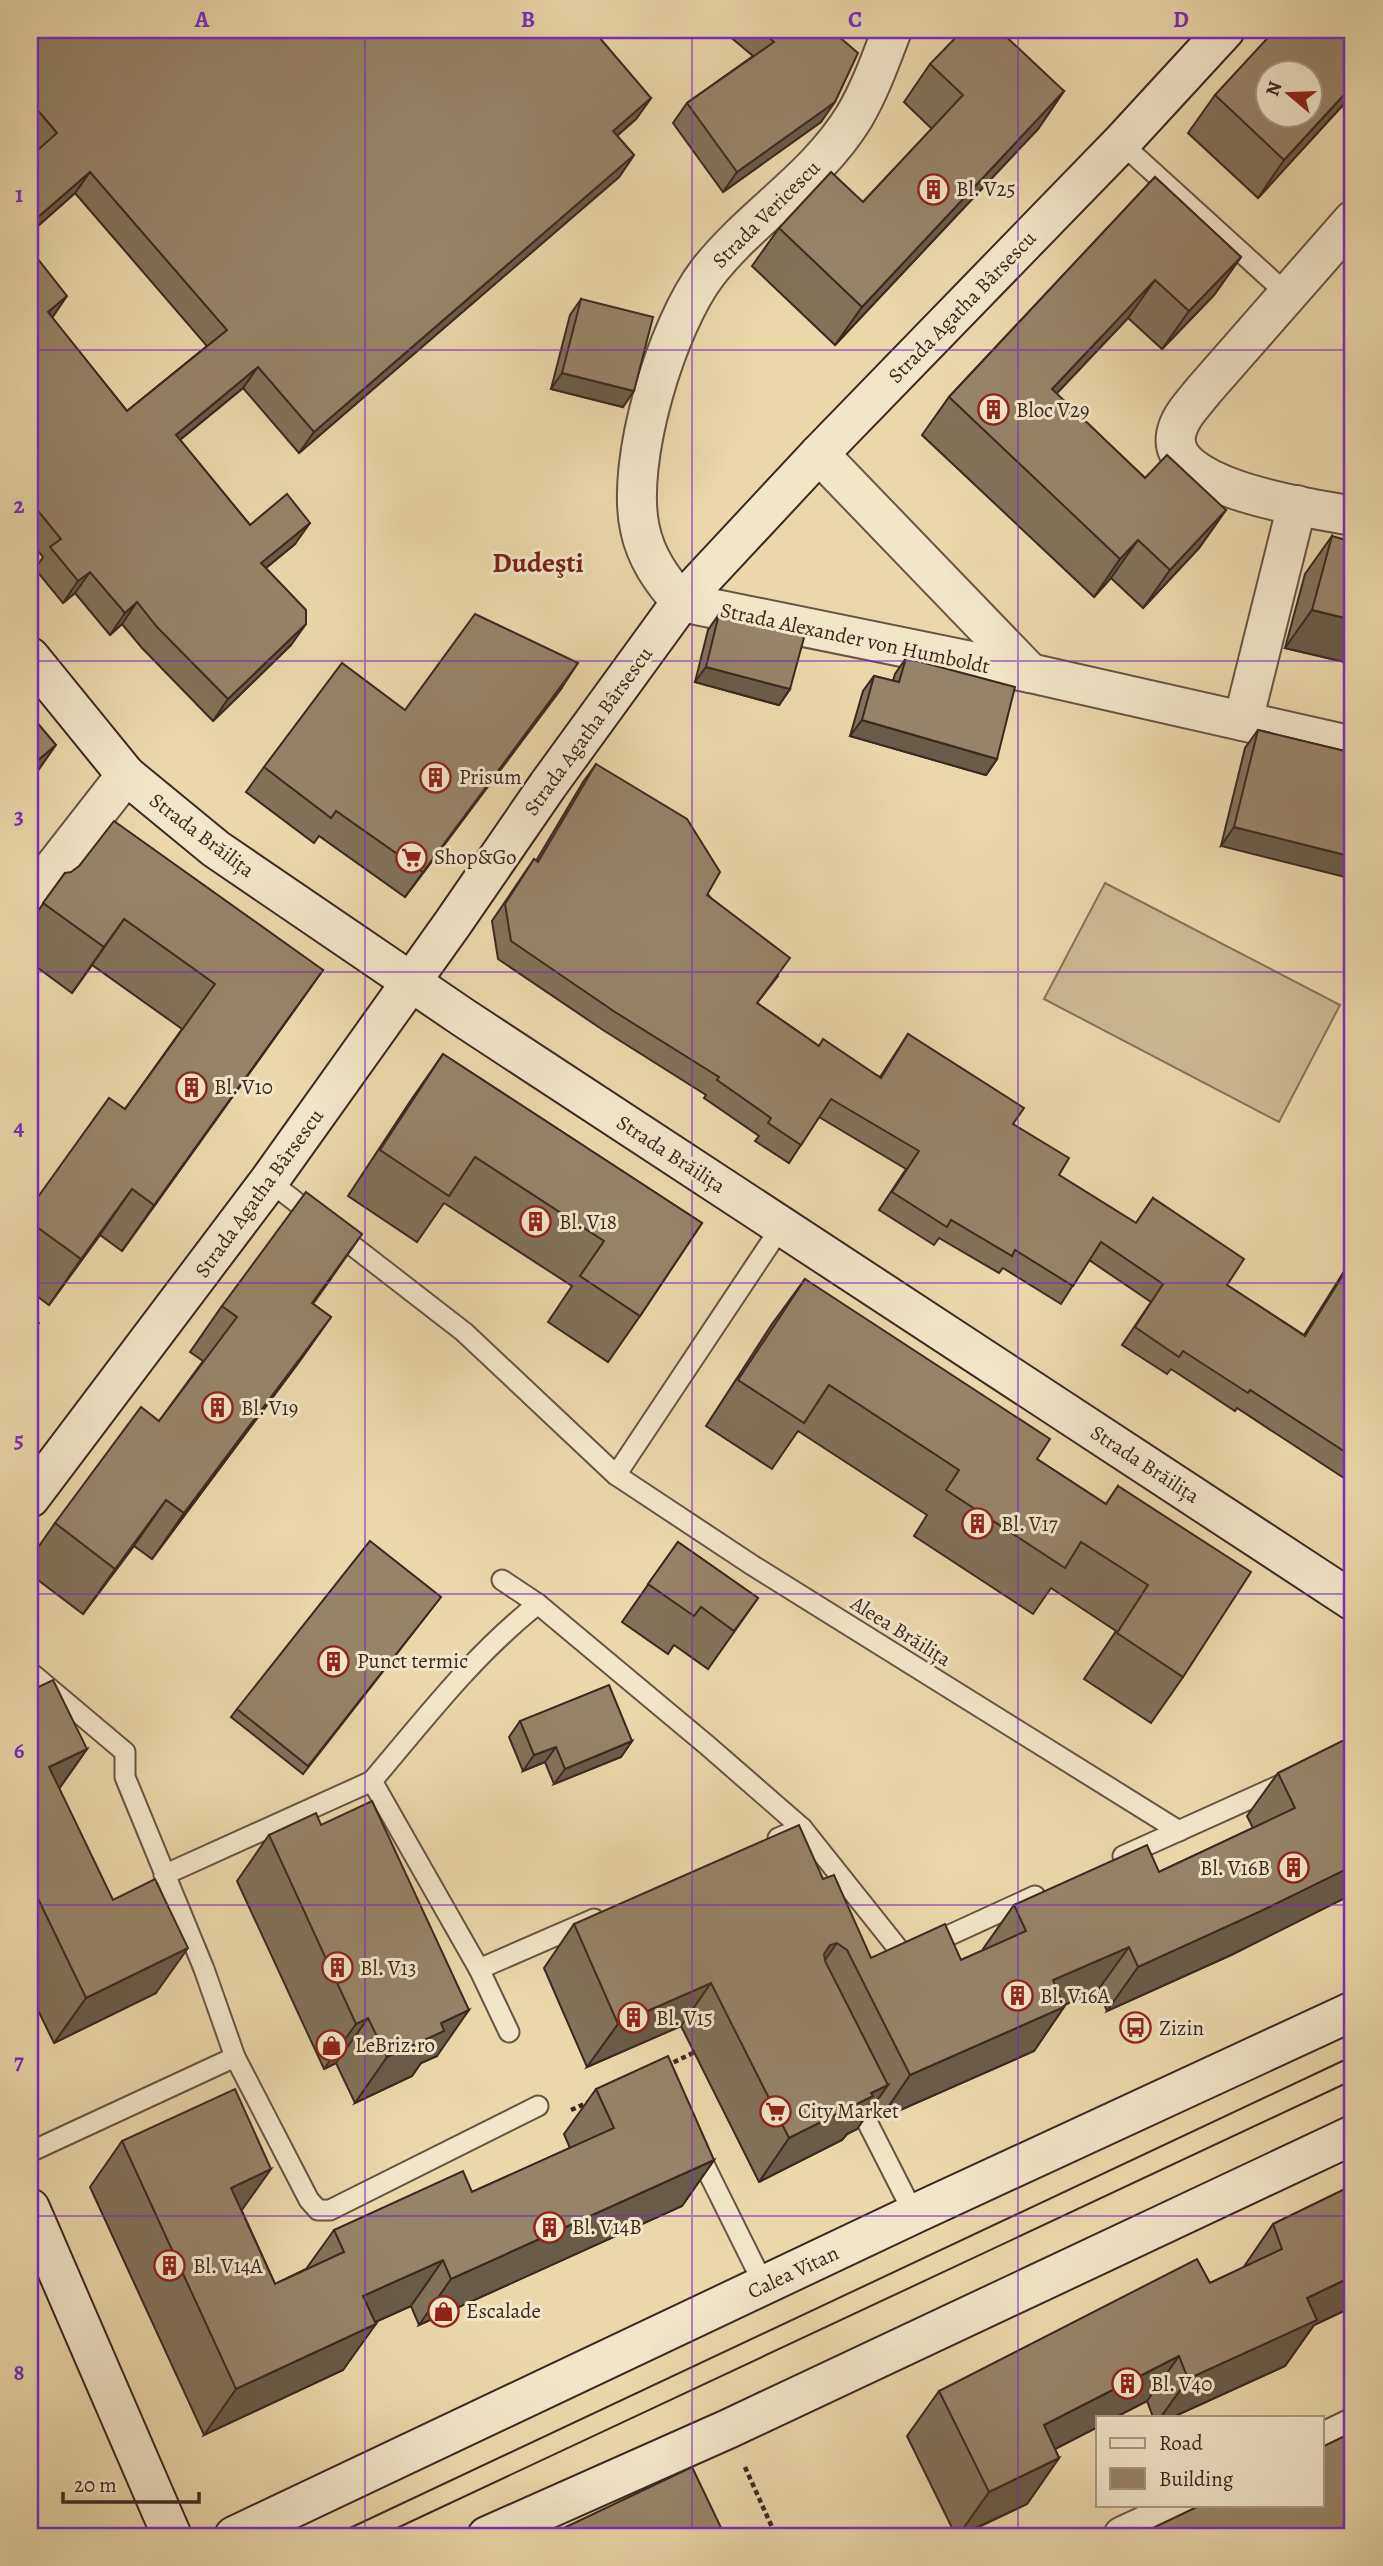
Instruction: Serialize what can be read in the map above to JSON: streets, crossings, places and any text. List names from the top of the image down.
{
  "streets": {
    "street": [
      "Strada Vericescu",
      "Strada Agatha Bârsescu",
      "Strada Alexander von Humboldt",
      "Strada Brăilița",
      "Calea Vitan"
    ],
    "lane": ["Aleea Brăilița"]
  },
  "crossings": [
    ["Strada Vericescu", "Strada Agatha Bârsescu"],
    ["Strada Vericescu", "Strada Alexander von Humboldt"],
    ["Strada Agatha Bârsescu", "Strada Alexander von Humboldt"],
    ["Strada Agatha Bârsescu", "Strada Brăilița"],
    ["Strada Agatha Bârsescu", "Aleea Brăilița"]
  ],
  "districts": ["Dudeşti"],
  "places": {
    "building": [
      "Bl. V25",
      "Bloc V29",
      "Prisum",
      "Bl. V10",
      "Bl. V18",
      "Bl. V19",
      "Bl. V17",
      "Punct termic",
      "Bl. V16B",
      "Bl. V13",
      "Bl. V16A",
      "Bl. V15",
      "Bl. V14B",
      "Bl. V14A",
      "Bl. V40"
    ],
    "supermarket": ["Shop&Go", "City Market"],
    "bus stop": ["Zizin"],
    "shop": ["LeBriz.ro", "Escalade"]
  },
  "legend": ["Road", "Building"],
  "scale_bar": "20 m",
  "north": "left",
  "grid": {
    "columns": [
      "A",
      "B",
      "C",
      "D"
    ],
    "rows": [
      "1",
      "2",
      "3",
      "4",
      "5",
      "6",
      "7",
      "8"
    ]
  }
}
